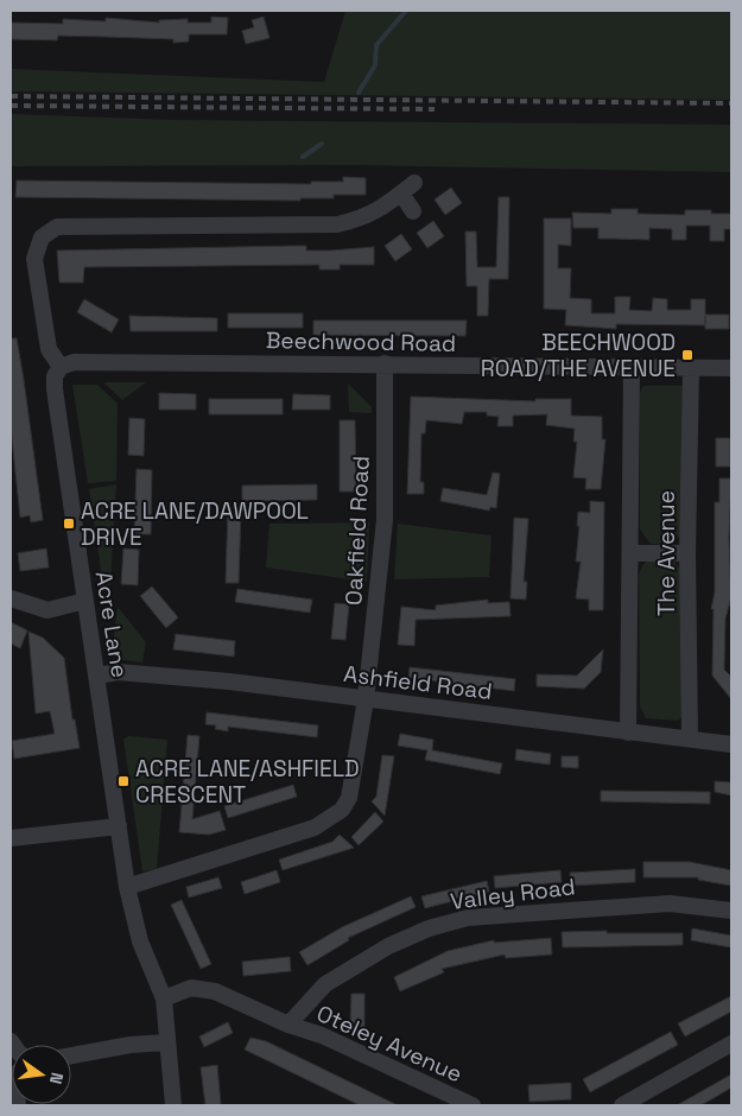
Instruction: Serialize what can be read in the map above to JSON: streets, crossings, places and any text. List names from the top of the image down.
{
  "streets": {
    "street": [
      "Beechwood Road",
      "Oakfield Road",
      "The Avenue",
      "Acre Lane",
      "Ashfield Road",
      "Valley Road",
      "Oteley Avenue"
    ]
  },
  "crossings": [
    ["Beechwood Road", "Oakfield Road"],
    ["Beechwood Road", "The Avenue"],
    ["Beechwood Road", "Acre Lane"],
    ["Oakfield Road", "Acre Lane"],
    ["Oakfield Road", "Ashfield Road"],
    ["The Avenue", "Ashfield Road"],
    ["Acre Lane", "Ashfield Road"],
    ["Valley Road", "Oteley Avenue"]
  ],
  "places": {
    "transit": ["BEECHWOOD ROAD/THE AVENUE", "ACRE LANE/DAWPOOL DRIVE", "ACRE LANE/ASHFIELD CRESCENT"]
  },
  "north": "right"
}
